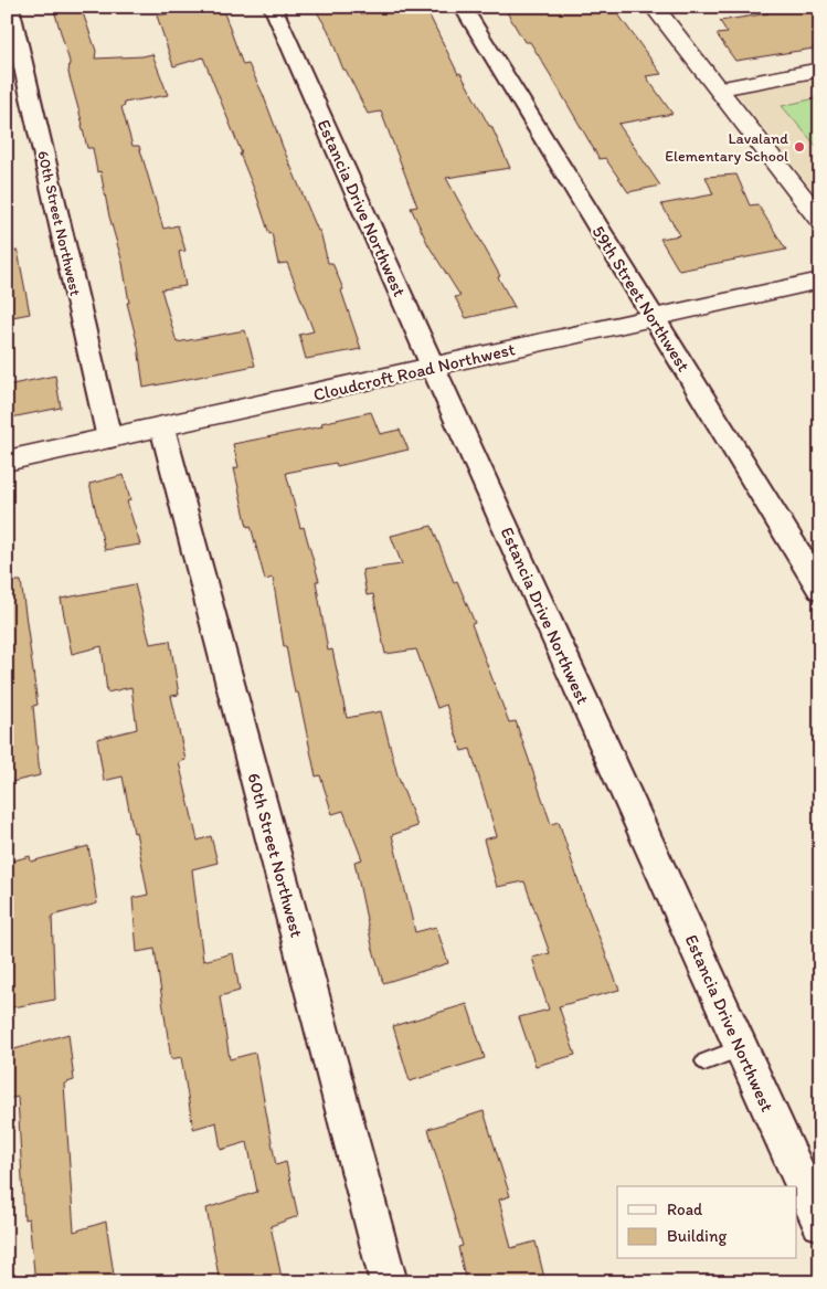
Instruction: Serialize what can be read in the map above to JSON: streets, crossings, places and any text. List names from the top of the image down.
{
  "streets": {
    "street": [
      "Estancia Drive Northwest",
      "60th Street Northwest",
      "59th Street Northwest",
      "Cloudcroft Road Northwest"
    ]
  },
  "crossings": [
    ["Estancia Drive Northwest", "Cloudcroft Road Northwest"],
    ["60th Street Northwest", "Cloudcroft Road Northwest"],
    ["59th Street Northwest", "Cloudcroft Road Northwest"]
  ],
  "places": ["Lavaland Elementary School"],
  "legend": ["Road", "Building"]
}
